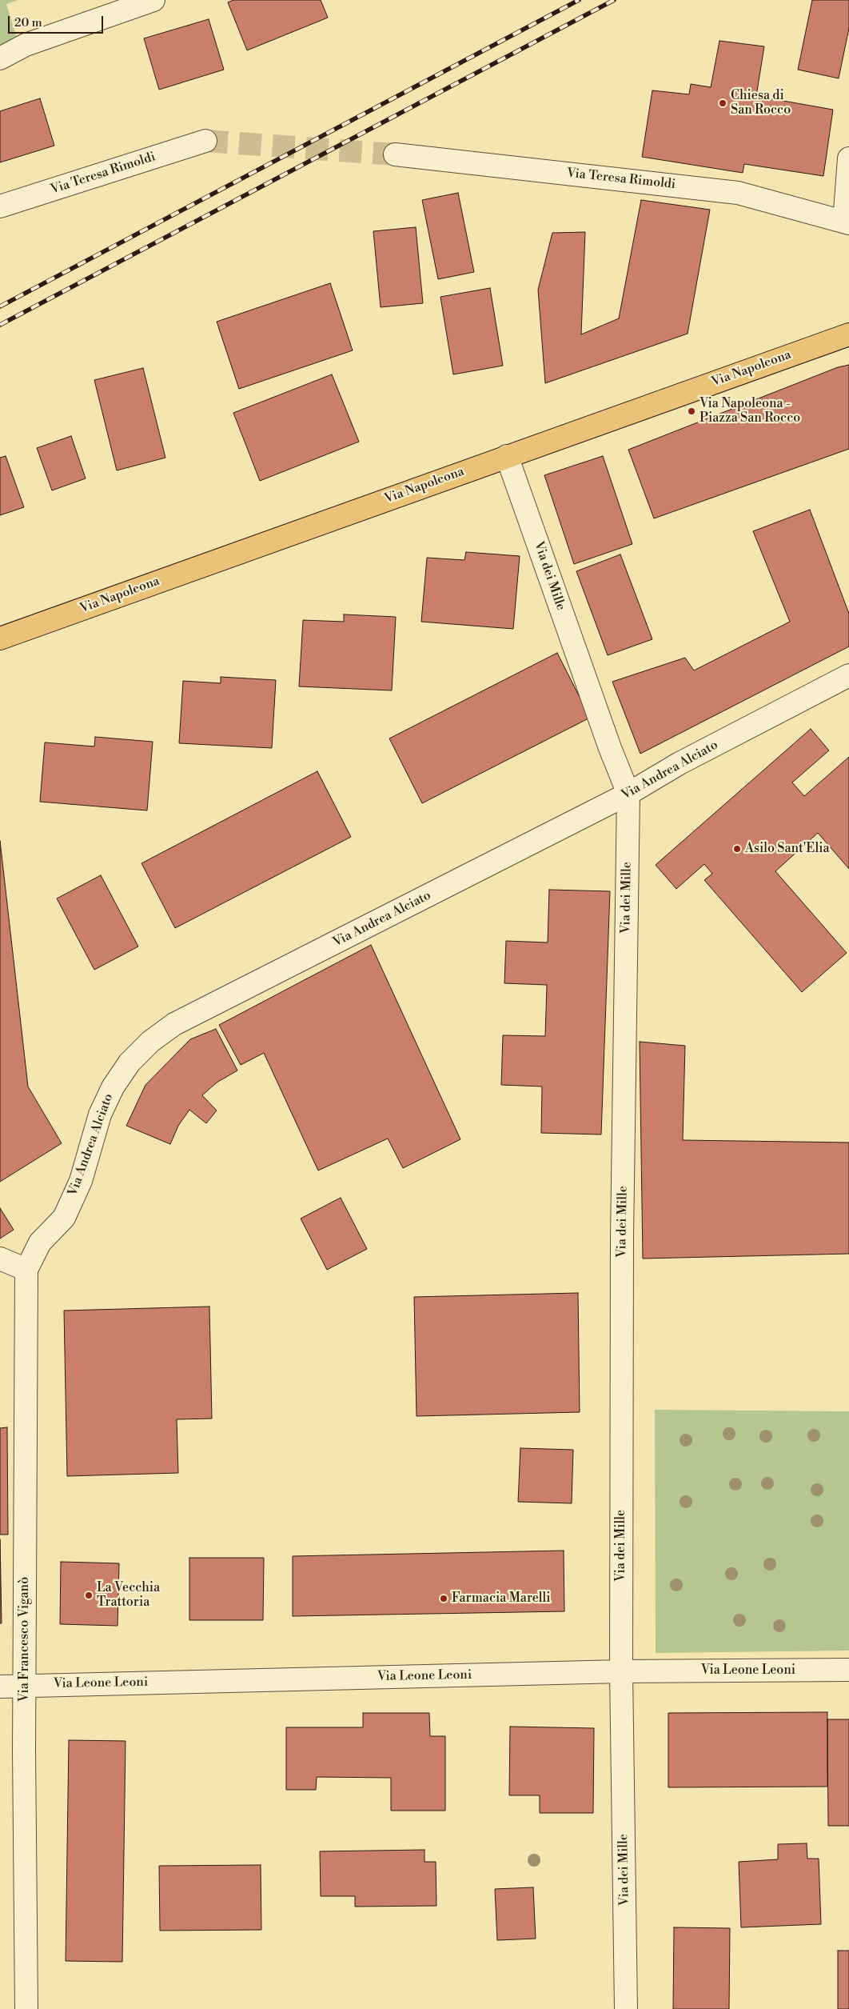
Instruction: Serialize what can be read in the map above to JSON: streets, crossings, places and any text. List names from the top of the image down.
{
  "streets": {
    "main road": ["Via Napoleona"],
    "street": [
      "Via Teresa Rimoldi",
      "Via dei Mille",
      "Via Andrea Alciato",
      "Via Francesco Viganò",
      "Via Leone Leoni"
    ]
  },
  "crossings": [
    ["Via Napoleona", "Via dei Mille"],
    ["Via dei Mille", "Via Andrea Alciato"],
    ["Via dei Mille", "Via Leone Leoni"],
    ["Via Andrea Alciato", "Via Francesco Viganò"],
    ["Via Francesco Viganò", "Via Leone Leoni"]
  ],
  "places": [
    "Chiesa di San Rocco",
    "Via Napoleona - Piazza San Rocco",
    "Asilo Sant'Elia",
    "La Vecchia Trattoria",
    "Farmacia Marelli"
  ],
  "scale_bar": "20 m"
}
